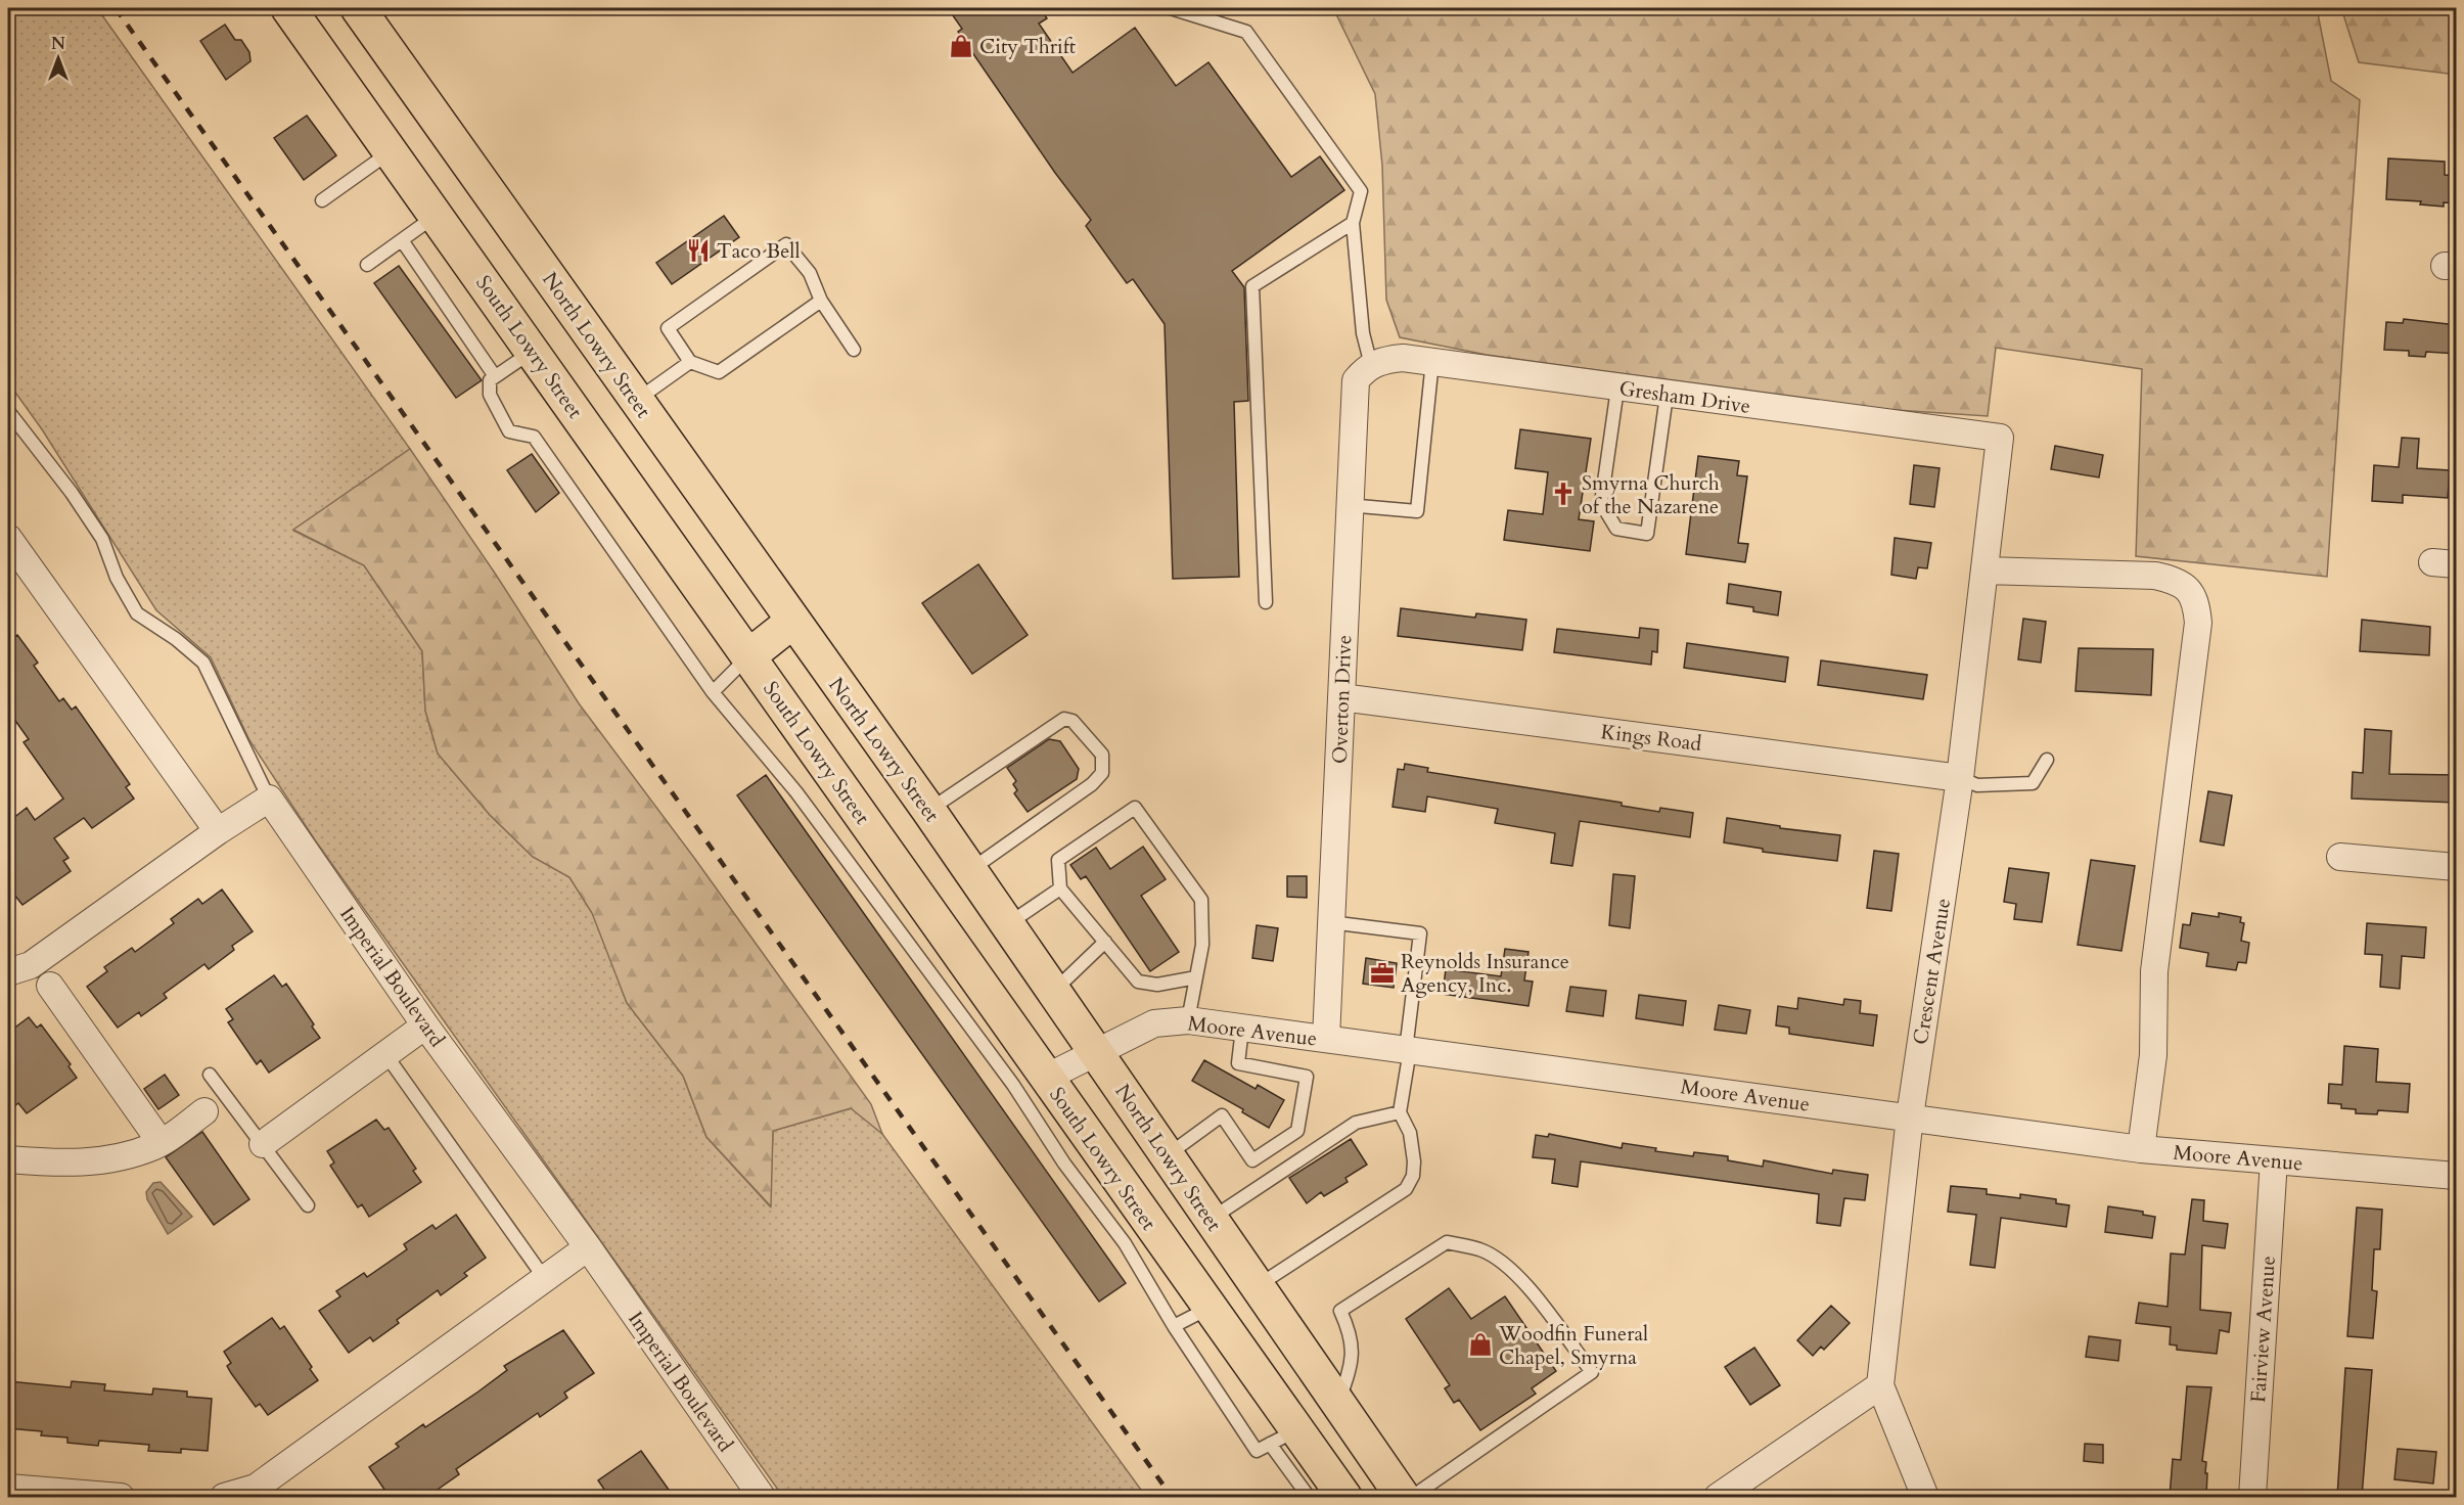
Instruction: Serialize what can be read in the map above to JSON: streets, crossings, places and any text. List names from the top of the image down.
{
  "streets": {
    "main road": ["North Lowry Street", "South Lowry Street"],
    "street": [
      "Gresham Drive",
      "Overton Drive",
      "Kings Road",
      "Crescent Avenue",
      "Imperial Boulevard",
      "Moore Avenue",
      "Fairview Avenue"
    ]
  },
  "crossings": [
    ["North Lowry Street", "Moore Avenue"],
    ["South Lowry Street", "Moore Avenue"],
    ["Gresham Drive", "Overton Drive"],
    ["Gresham Drive", "Crescent Avenue"],
    ["Overton Drive", "Kings Road"],
    ["Overton Drive", "Moore Avenue"],
    ["Kings Road", "Crescent Avenue"],
    ["Crescent Avenue", "Moore Avenue"],
    ["Moore Avenue", "Fairview Avenue"]
  ],
  "places": {
    "shop": ["City Thrift", "Woodfin Funeral Chapel, Smyrna"],
    "restaurant": ["Taco Bell"],
    "church": ["Smyrna Church of the Nazarene"],
    "office": ["Reynolds Insurance Agency, Inc."]
  },
  "north": "top"
}
